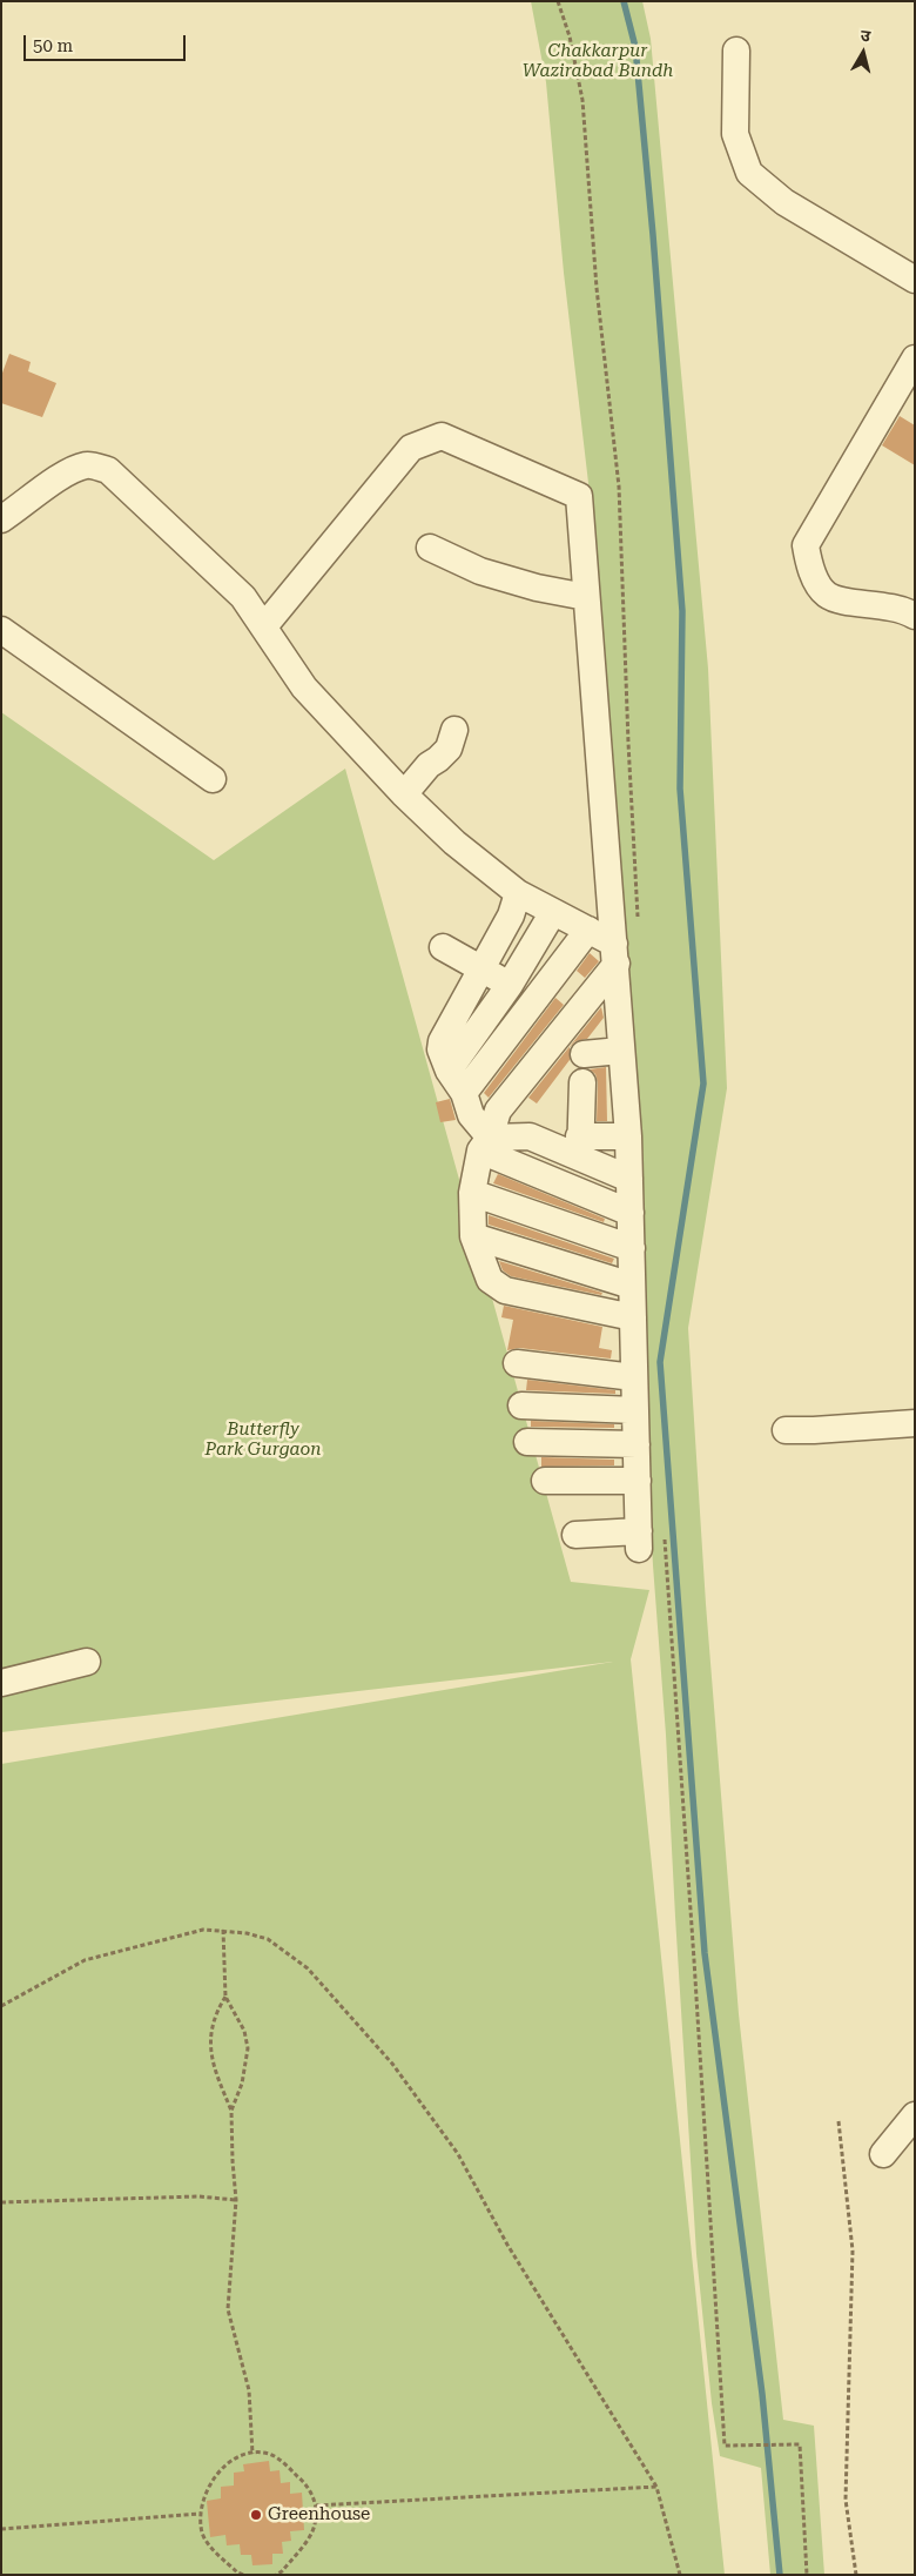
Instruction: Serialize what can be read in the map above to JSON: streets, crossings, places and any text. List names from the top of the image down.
{
  "parks": ["Chakkarpur Wazirabad Bundh", "Butterfly Park Gurgaon"],
  "places": ["Greenhouse"],
  "scale_bar": "50 m",
  "north": "top"
}
